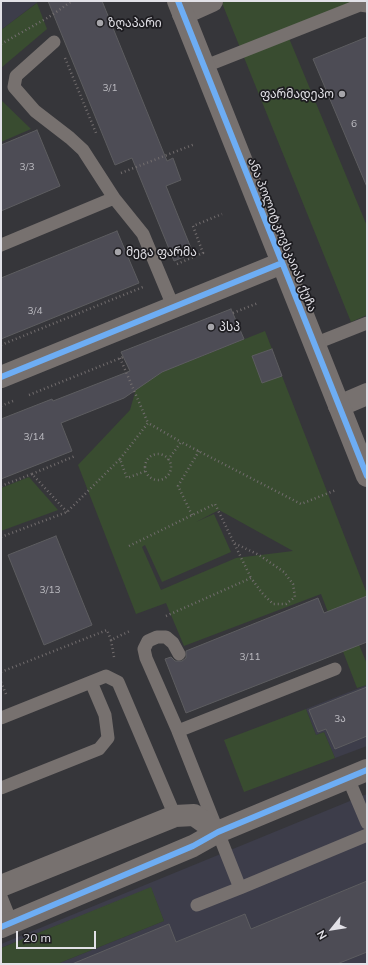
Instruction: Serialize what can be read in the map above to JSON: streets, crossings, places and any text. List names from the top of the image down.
{
  "streets": {
    "street": ["ანა პოლიტკოვსკაიას ქუჩა"]
  },
  "places": [
    "ზღაპარი",
    "ფარმადეპო",
    "მეგა ფარმა",
    "პსპ"
  ],
  "house_numbers": [
    "3/1",
    "6",
    "3/3",
    "3/4",
    "3/14",
    "3/13",
    "3/11",
    "3ა"
  ],
  "scale_bar": "20 m",
  "north": "bottom left"
}
